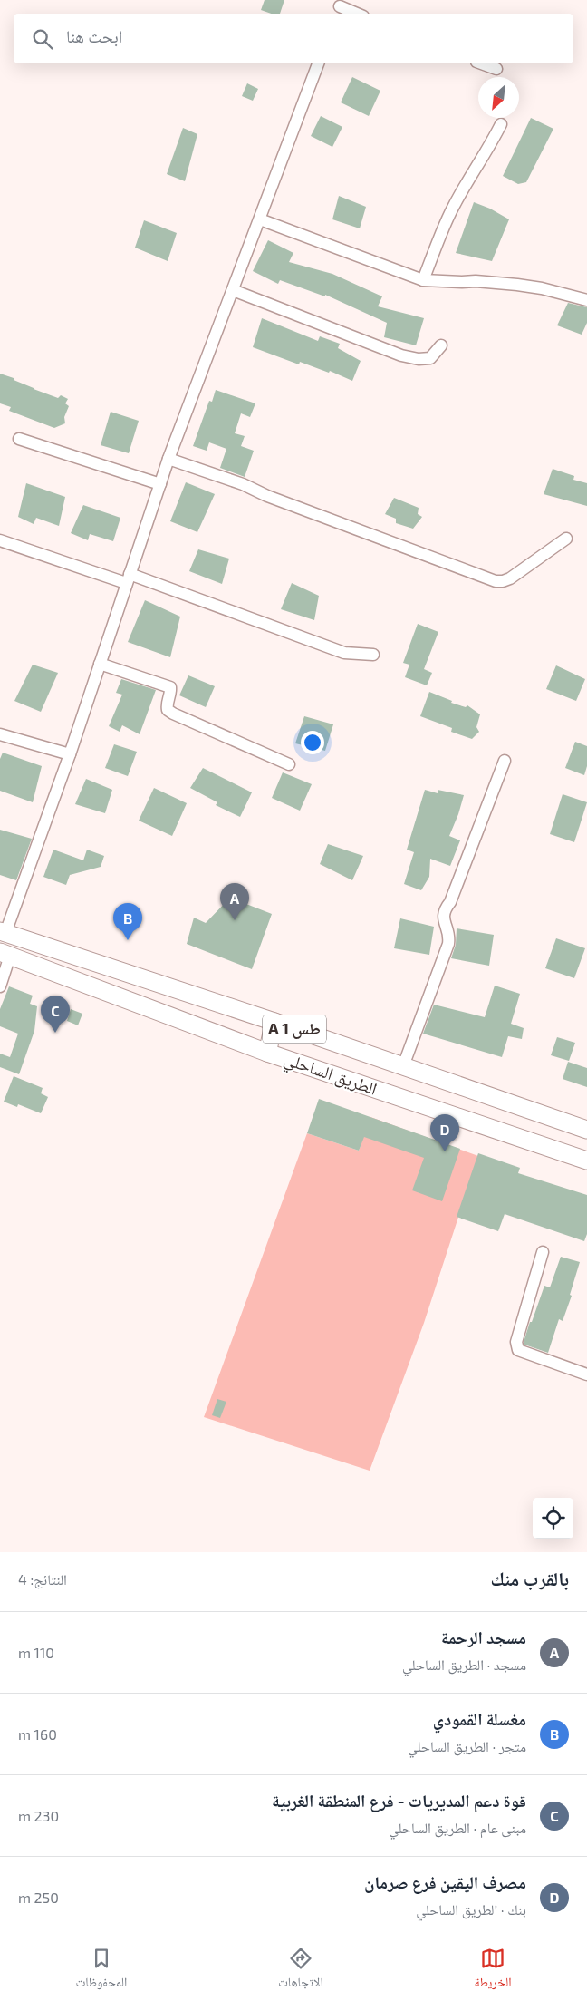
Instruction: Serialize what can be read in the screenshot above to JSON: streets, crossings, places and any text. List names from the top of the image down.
{
  "streets": {
    "highway": ["A 1 طس", "الطريق الساحلي"]
  },
  "north": "bottom left",
  "page": {
    "search": "ابحث هنا",
    "pins": [
      "A",
      "B",
      "C",
      "D"
    ],
    "heading": ["بالقرب منك", "النتائج: 4"],
    "list": [
      {
        "mark": "A",
        "name": "مسجد الرحمة",
        "note": "مسجد · الطريق الساحلي",
        "value": "110 m"
      },
      {
        "mark": "B",
        "name": "مغسلة القمودي",
        "note": "متجر · الطريق الساحلي",
        "value": "160 m"
      },
      {
        "mark": "C",
        "name": "قوة دعم المديريات - فرع المنطقة الغربية",
        "note": "مبنى عام · الطريق الساحلي",
        "value": "230 m"
      },
      {
        "mark": "D",
        "name": "مصرف اليقين فرع صرمان",
        "note": "بنك · الطريق الساحلي",
        "value": "250 m"
      }
    ],
    "nav": ["الخريطة", "الاتجاهات", "المحفوظات"]
  }
}
